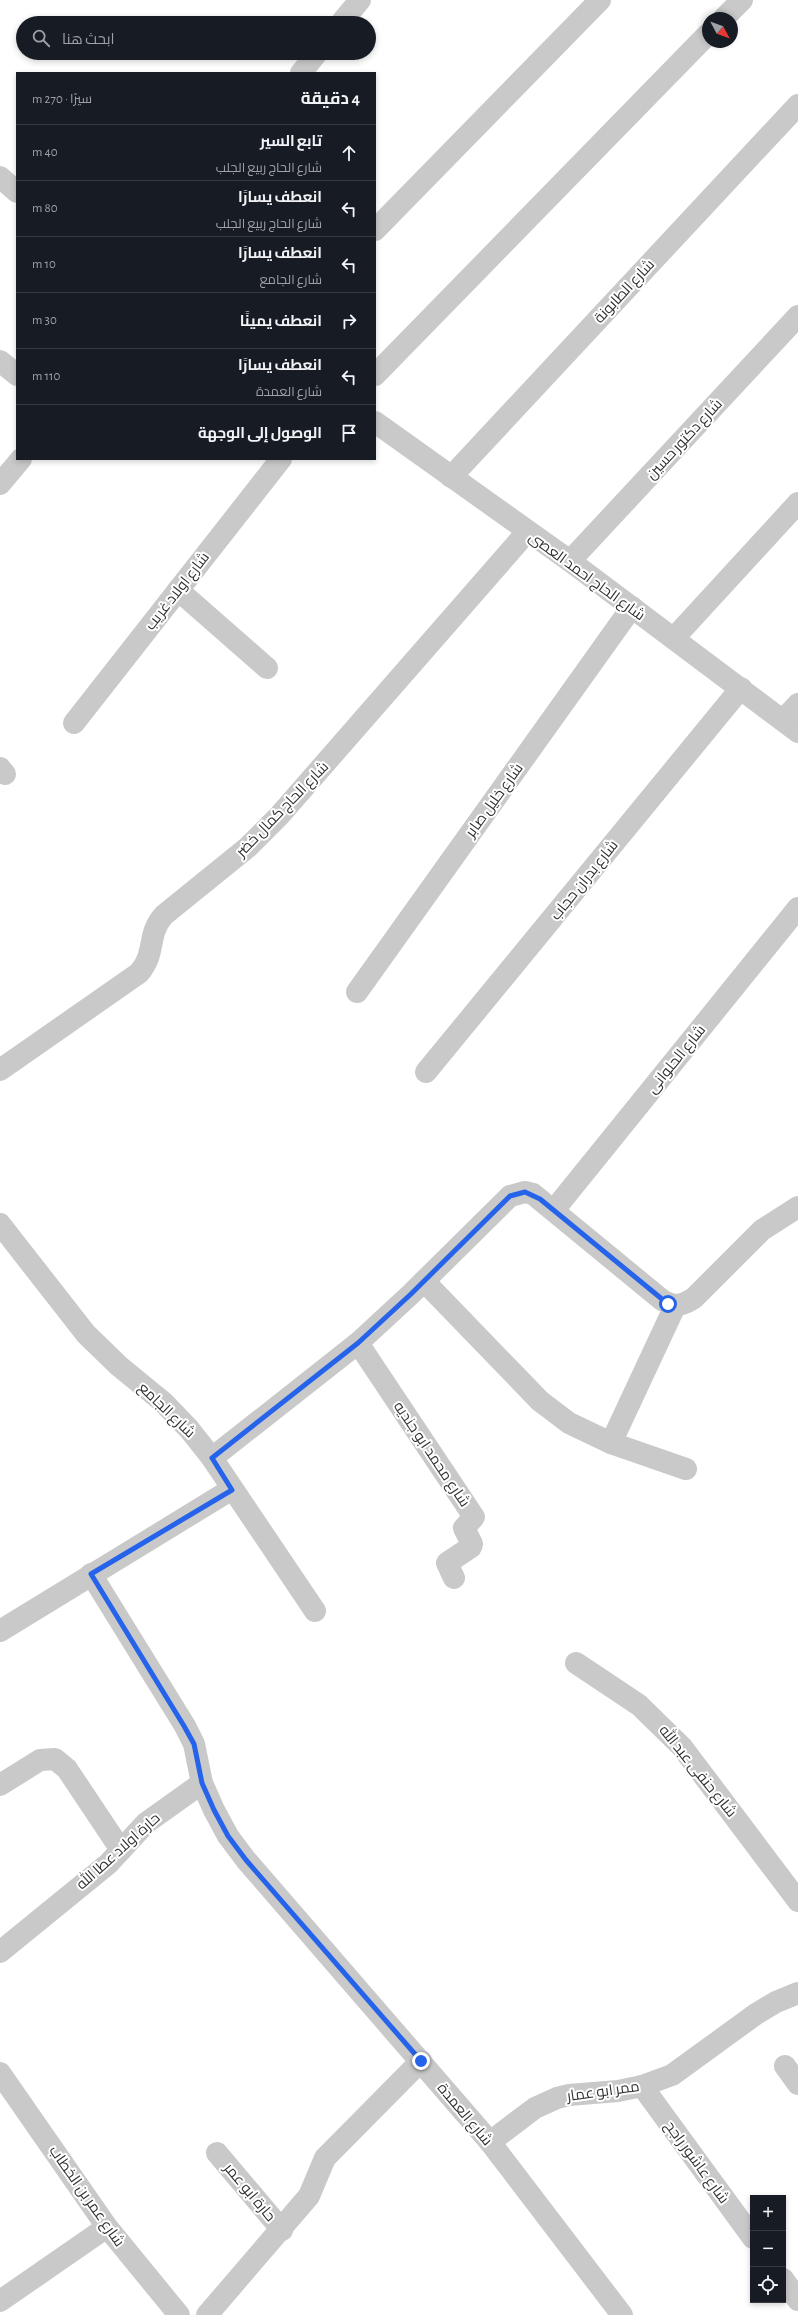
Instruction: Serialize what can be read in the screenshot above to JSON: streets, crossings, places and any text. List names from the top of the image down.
{
  "streets": {
    "street": [
      "شارع الطابونة",
      "شارع دكتور حسين",
      "شارع الحاج احمد العصى",
      "شارع اولاد غريب",
      "شارع خليل صابر",
      "شارع الحاج كمال خضر",
      "شارع بدران حجاب",
      "شارع الحلوانى",
      "شارع الجامع",
      "شارع محمد ابو جنديه",
      "شارع حنفى عبد الله",
      "حارة اولاد عطا الله",
      "ممر ابو عمار",
      "شارع العمدة",
      "شارع عاشور راجح",
      "حارة ابو عمر",
      "شارع عمر بن الخطاب"
    ]
  },
  "crossings": [
    ["شارع الطابونة", "شارع الحاج احمد العصى"],
    ["شارع دكتور حسين", "شارع الحاج احمد العصى"],
    ["شارع الحاج احمد العصى", "شارع خليل صابر"],
    ["شارع الحاج احمد العصى", "شارع الحاج كمال خضر"],
    ["شارع الحاج احمد العصى", "شارع بدران حجاب"],
    ["حارة اولاد عطا الله", "شارع العمدة"],
    ["ممر ابو عمار", "شارع العمدة"],
    ["ممر ابو عمار", "شارع عاشور راجح"]
  ],
  "north": "bottom right",
  "page": {
    "search": "ابحث هنا",
    "heading": ["4 دقيقة", "سيرًا · 270 m"],
    "list": [
      ["تابع السير", "شارع الحاج ربيع الجلب", "40 m"],
      ["انعطف يسارًا", "شارع الحاج ربيع الجلب", "80 m"],
      ["انعطف يسارًا", "شارع الجامع", "10 m"],
      ["انعطف يمينًا", "30 m"],
      ["انعطف يسارًا", "شارع العمدة", "110 m"],
      "الوصول إلى الوجهة"
    ],
    "map_buttons": ["+", "−"]
  }
}
